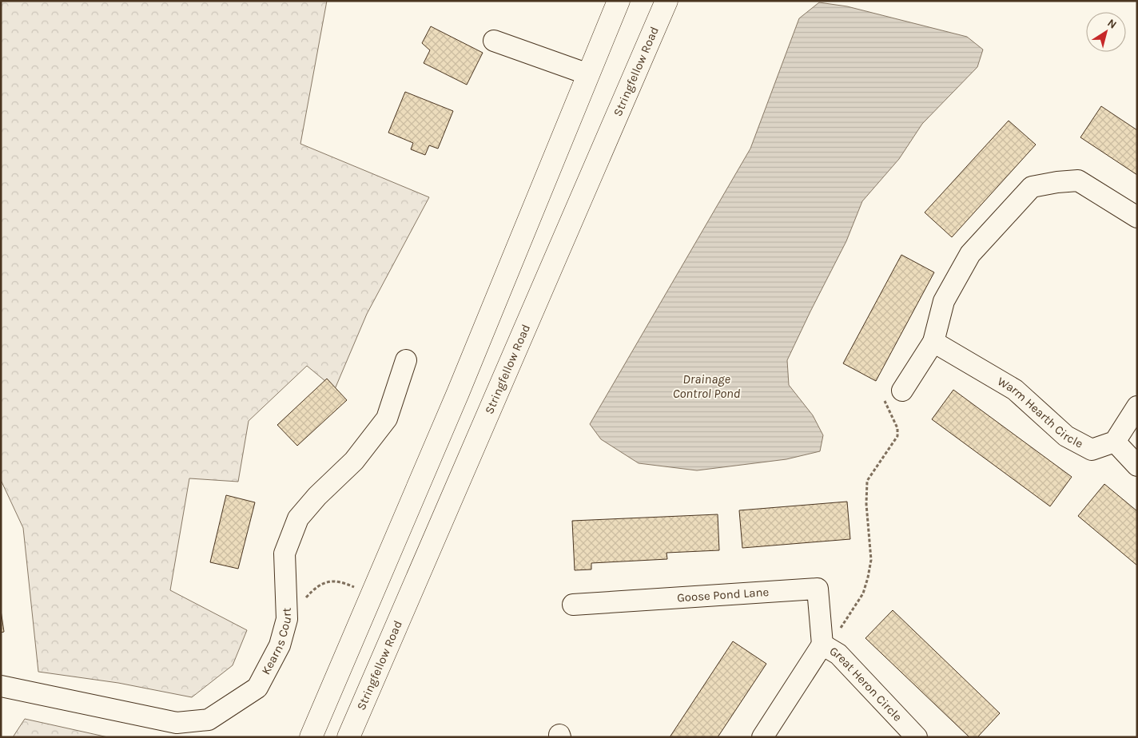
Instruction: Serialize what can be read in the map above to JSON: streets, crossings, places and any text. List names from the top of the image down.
{
  "streets": {
    "main road": ["Stringfellow Road"],
    "street": [
      "Warm Hearth Circle",
      "Goose Pond Lane",
      "Kearns Court",
      "Great Heron Circle"
    ]
  },
  "crossings": [
    ["Goose Pond Lane", "Great Heron Circle"]
  ],
  "water": ["Drainage Control Pond"],
  "north": "top right"
}
